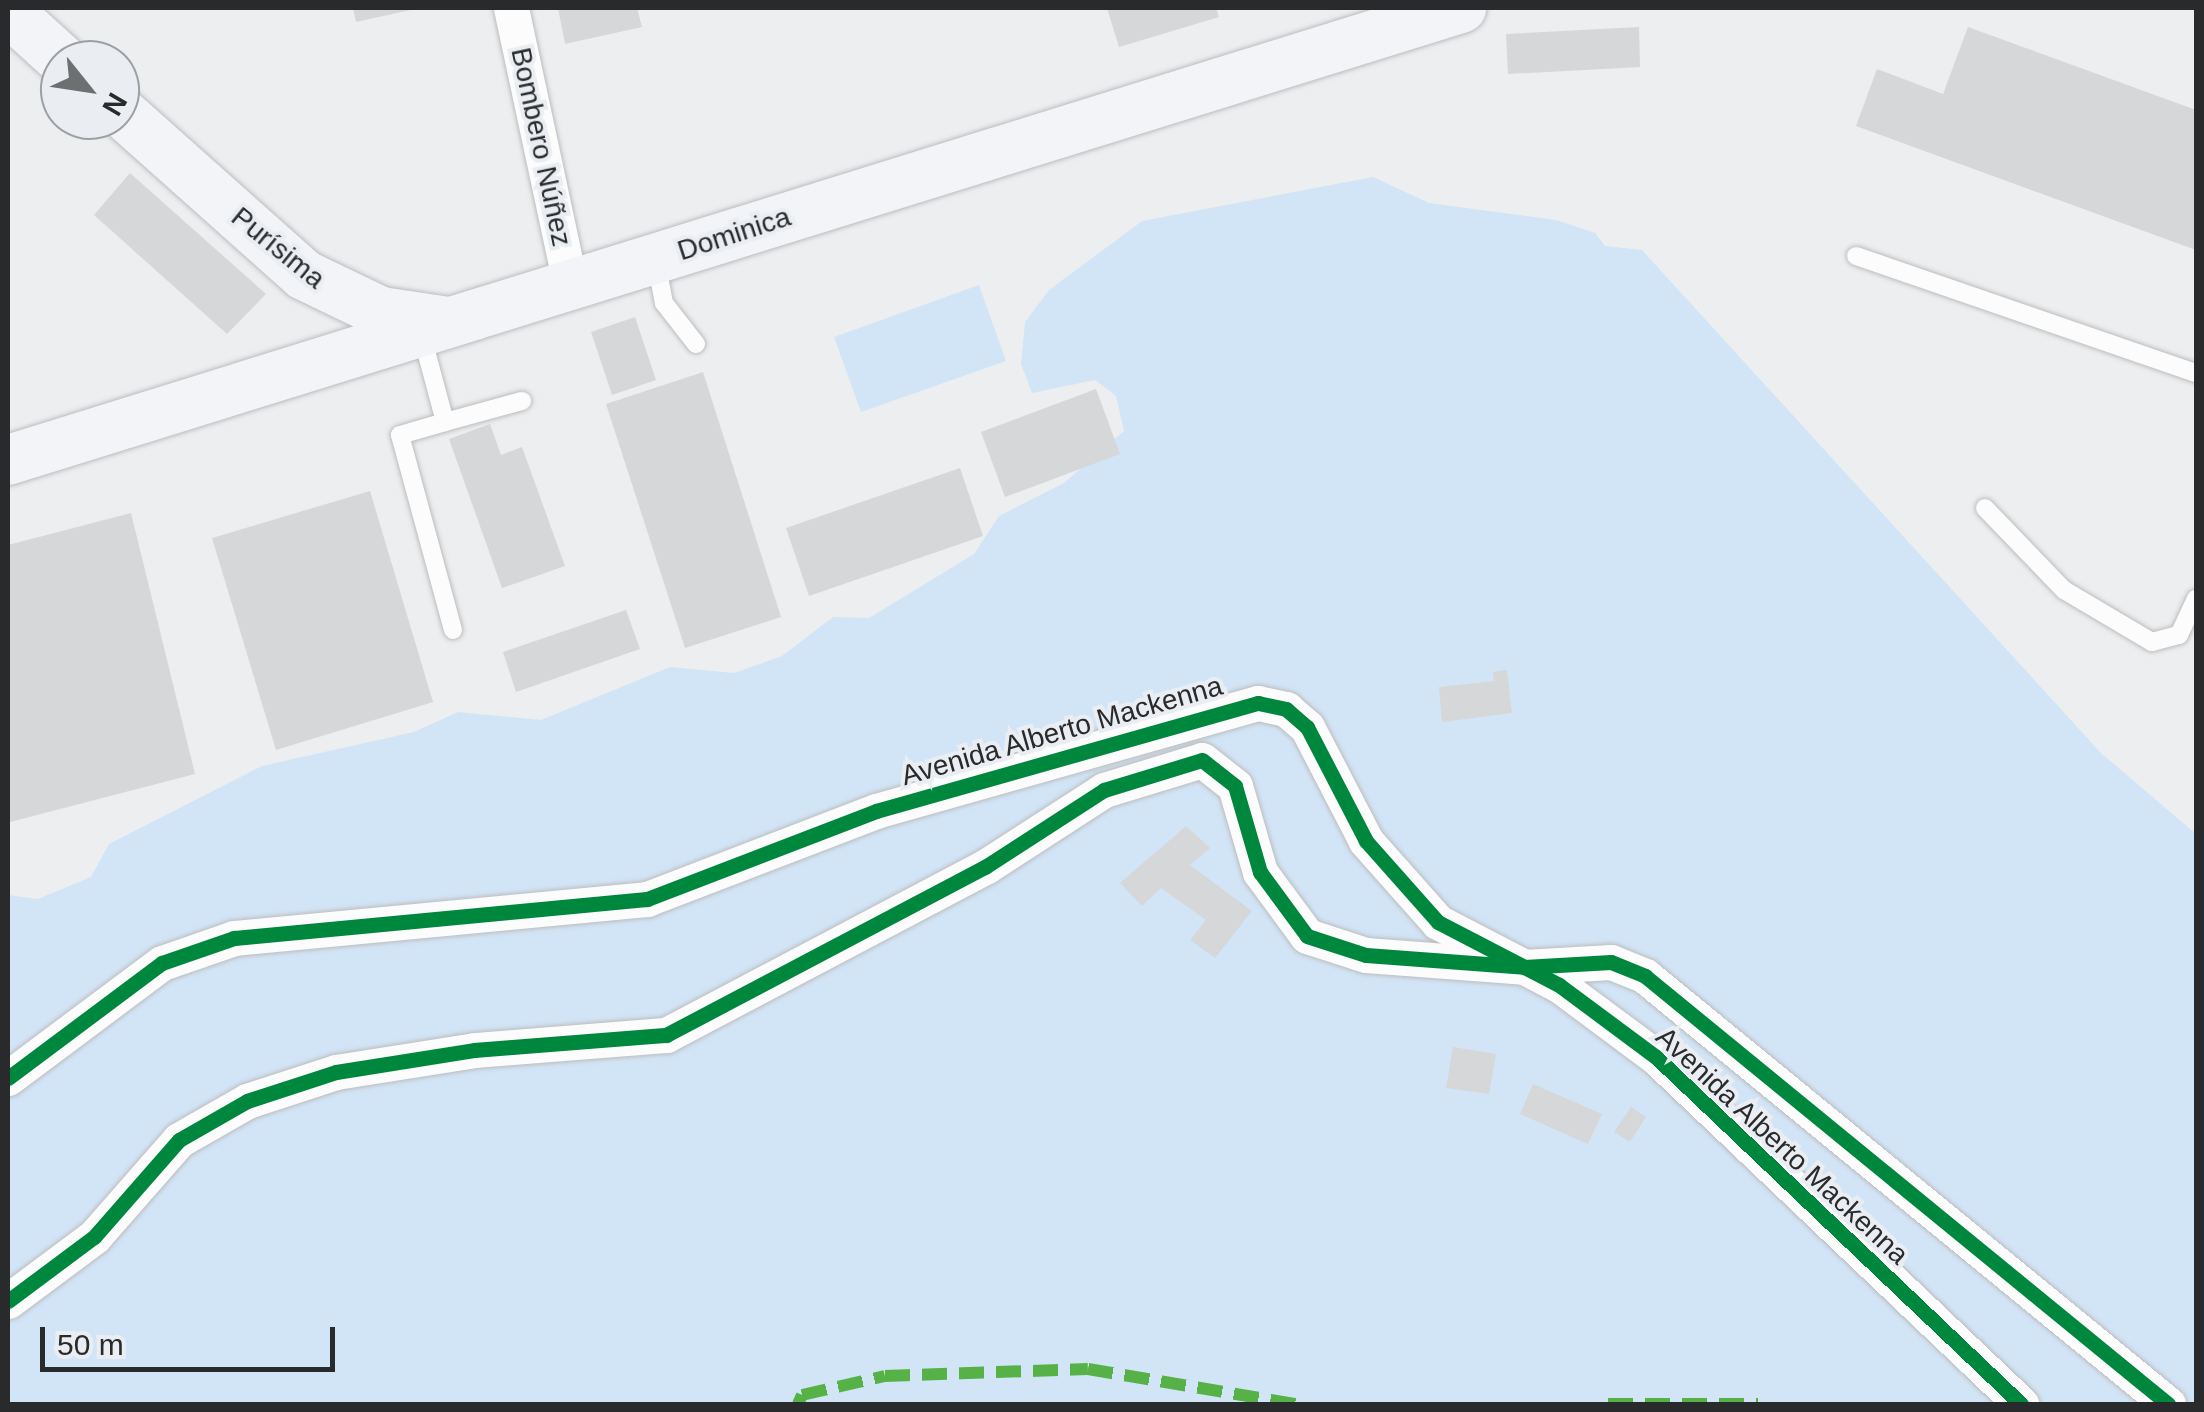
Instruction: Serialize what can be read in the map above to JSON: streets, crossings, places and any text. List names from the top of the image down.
{
  "streets": {
    "main road": ["Dominica", "Purísima"],
    "street": ["Bombero Núñez", "Avenida Alberto Mackenna"]
  },
  "crossings": [
    ["Bombero Núñez", "Dominica"],
    ["Dominica", "Purísima"]
  ],
  "scale_bar": "50 m",
  "north": "bottom right"
}
